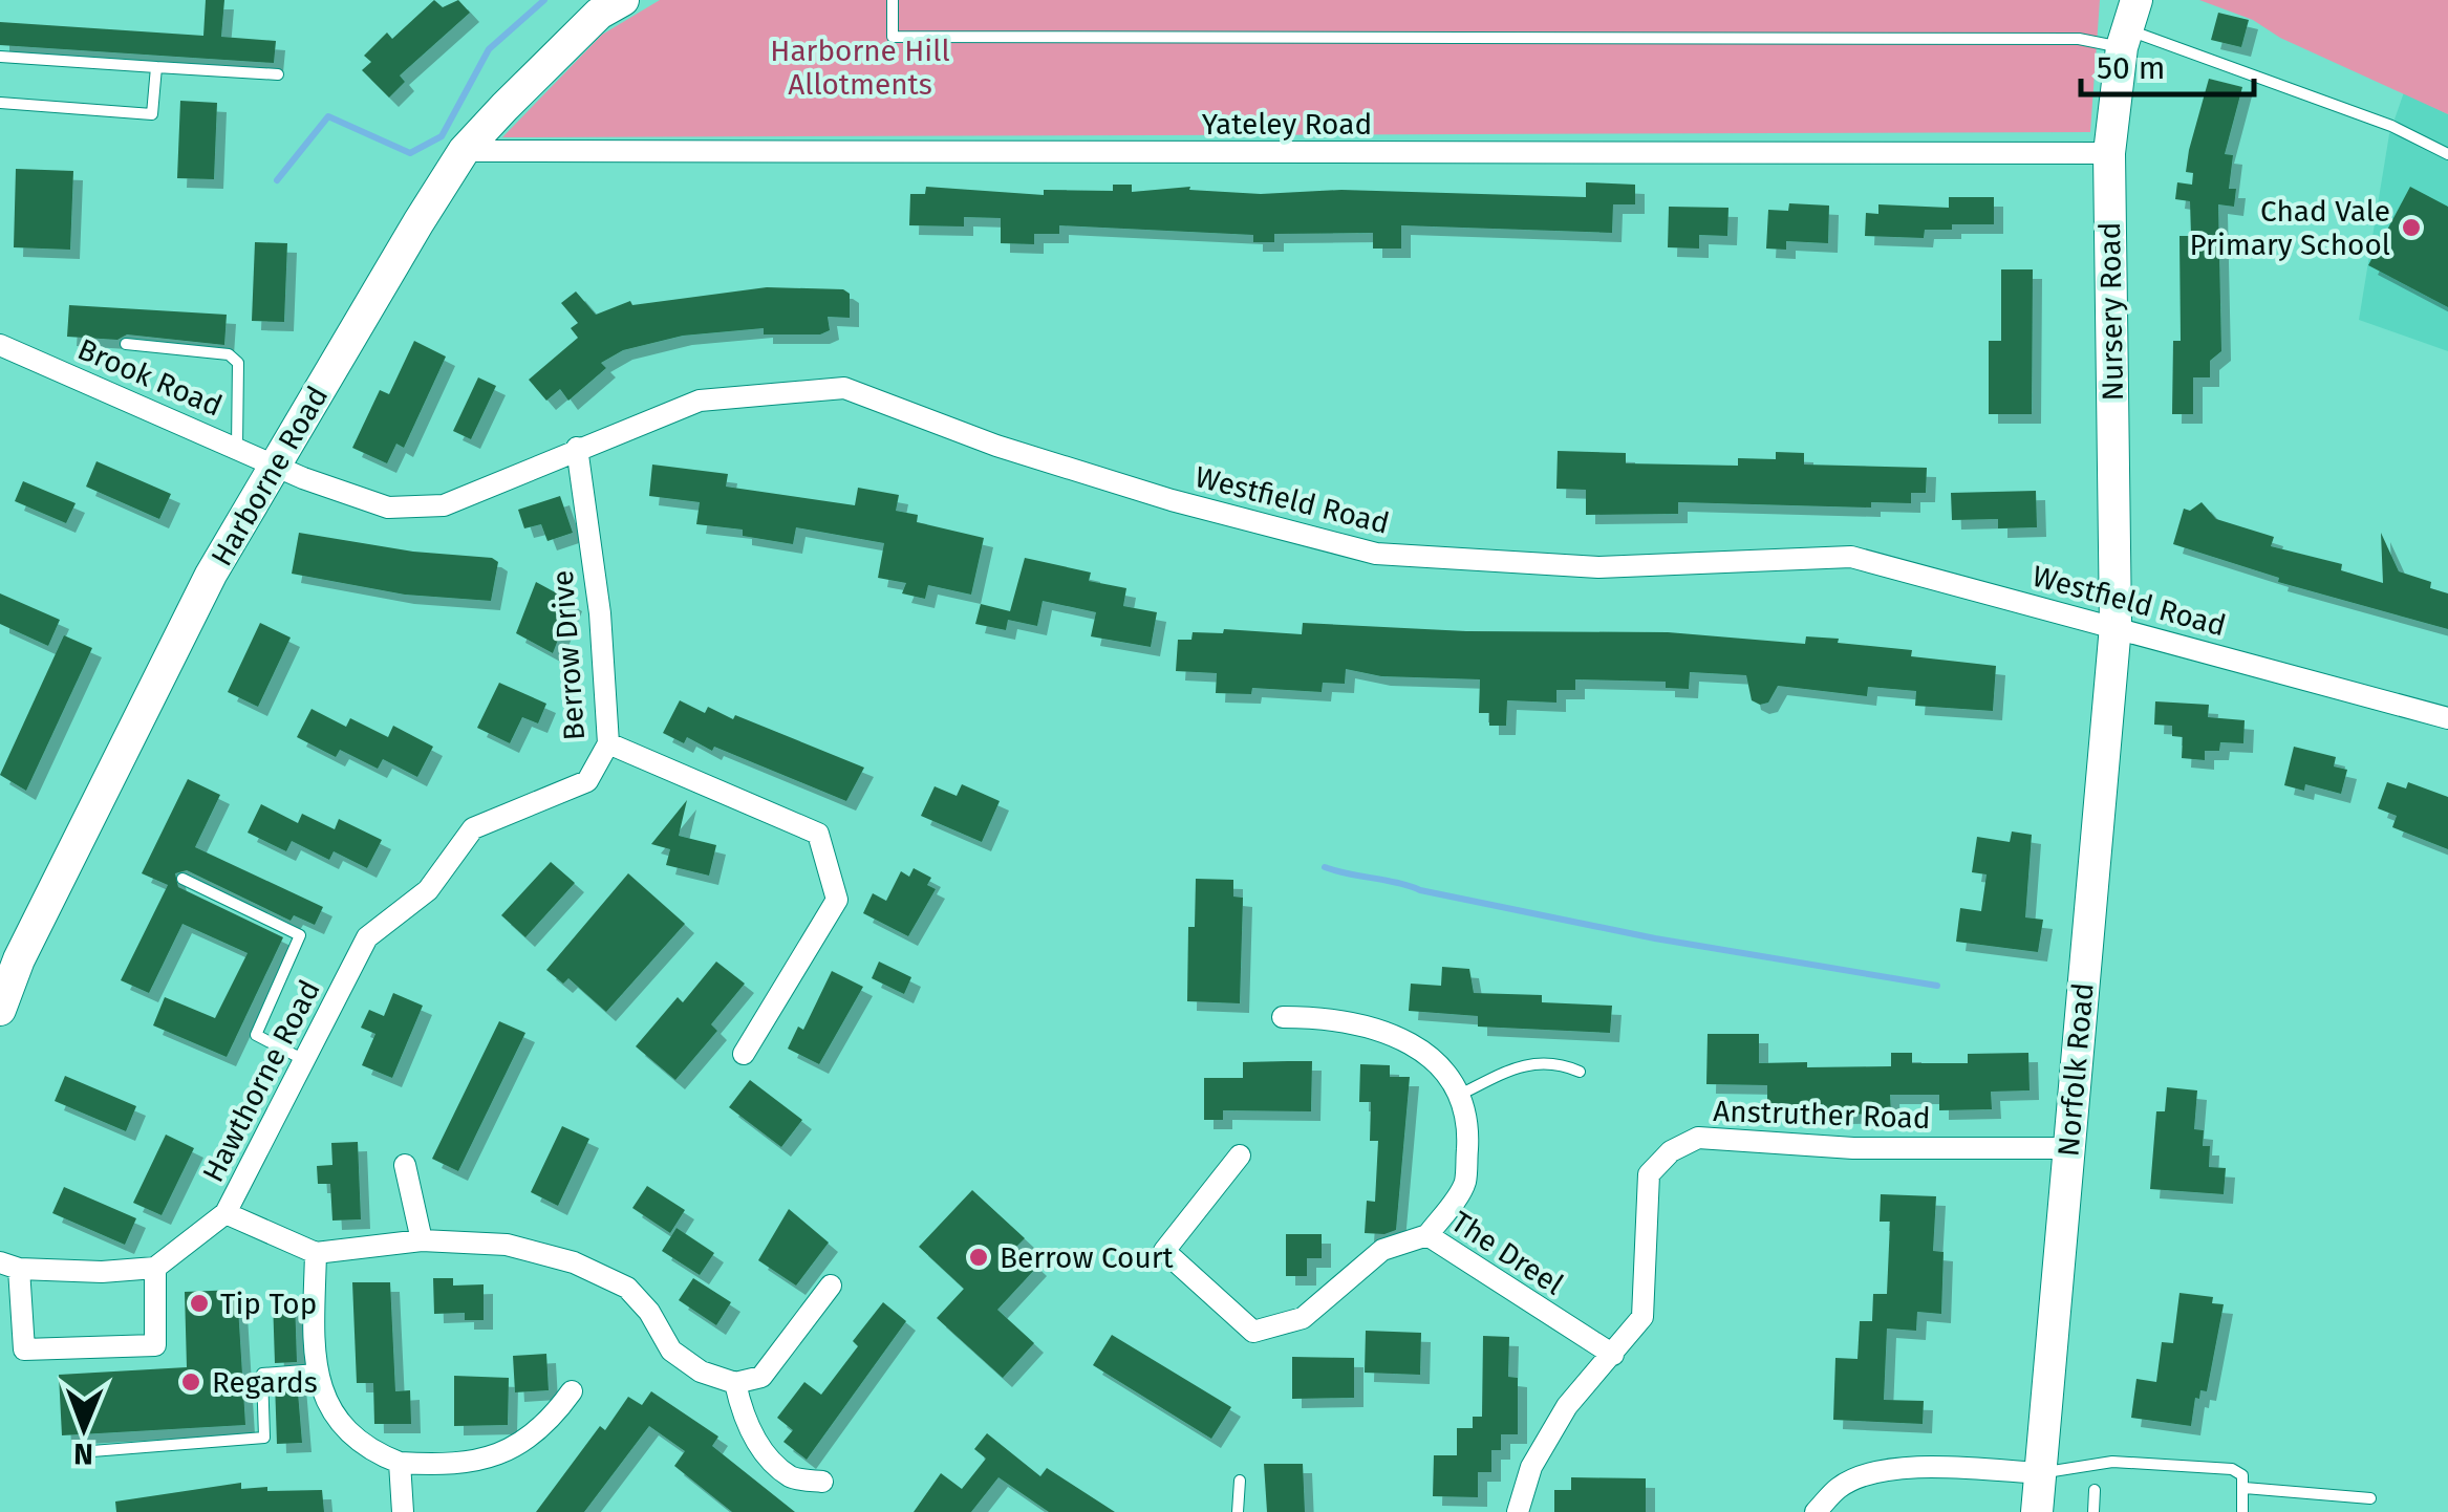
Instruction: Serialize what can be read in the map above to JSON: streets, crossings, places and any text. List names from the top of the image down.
{
  "streets": {
    "main road": ["Nursery Road", "Harborne Road", "Norfolk Road"],
    "street": [
      "Yateley Road",
      "Brook Road",
      "Westfield Road",
      "Berrow Drive",
      "Hawthorne Road",
      "Anstruther Road",
      "The Dreel"
    ]
  },
  "crossings": [
    ["Yateley Road", "Nursery Road"],
    ["Yateley Road", "Harborne Road"],
    ["Nursery Road", "Westfield Road"],
    ["Nursery Road", "Norfolk Road"],
    ["Brook Road", "Harborne Road"],
    ["Brook Road", "Westfield Road"],
    ["Harborne Road", "Westfield Road"],
    ["Westfield Road", "Berrow Drive"],
    ["Westfield Road", "Norfolk Road"],
    ["Berrow Drive", "Hawthorne Road"],
    ["Norfolk Road", "Anstruther Road"],
    ["Anstruther Road", "The Dreel"]
  ],
  "parks": ["Harborne Hill Allotments"],
  "places": [
    "Chad Vale Primary School",
    "Berrow Court",
    "Tip Top",
    "Regards"
  ],
  "scale_bar": "50 m",
  "north": "bottom"
}
